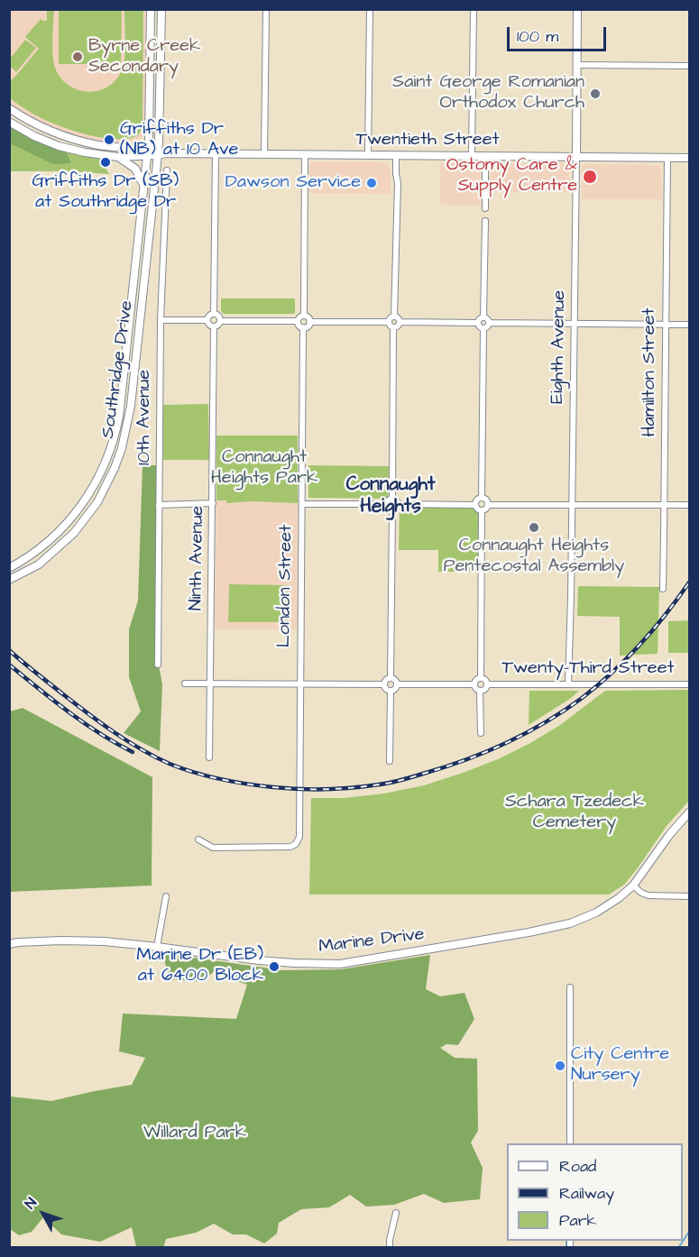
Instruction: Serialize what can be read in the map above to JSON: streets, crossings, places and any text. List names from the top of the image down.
{
  "streets": {
    "main road": [
      "Twentieth Street",
      "Eighth Avenue",
      "Southridge Drive",
      "Marine Drive"
    ],
    "street": [
      "Hamilton Street",
      "10th Avenue",
      "Ninth Avenue",
      "London Street",
      "Twenty-Third Street"
    ]
  },
  "crossings": [
    ["Twentieth Street", "Eighth Avenue"],
    ["Twentieth Street", "Southridge Drive"],
    ["Twentieth Street", "Hamilton Street"],
    ["Eighth Avenue", "Twenty-Third Street"]
  ],
  "districts": ["Connaught Heights"],
  "parks": ["Connaught Heights Park", "Schara Tzedeck Cemetery", "Willard Park"],
  "places": [
    "Byrne Creek Secondary",
    "Saint George Romanian Orthodox Church",
    "Griffiths Dr (NB) at 10 Ave",
    "Griffiths Dr (SB) at Southridge Dr",
    "Ostomy Care & Supply Centre",
    "Dawson Service",
    "Connaught Heights Pentecostal Assembly",
    "Marine Dr (EB) at 6400 Block",
    "City Centre Nursery"
  ],
  "legend": ["Road", "Railway", "Park"],
  "scale_bar": "100 m",
  "north": "top left"
}
